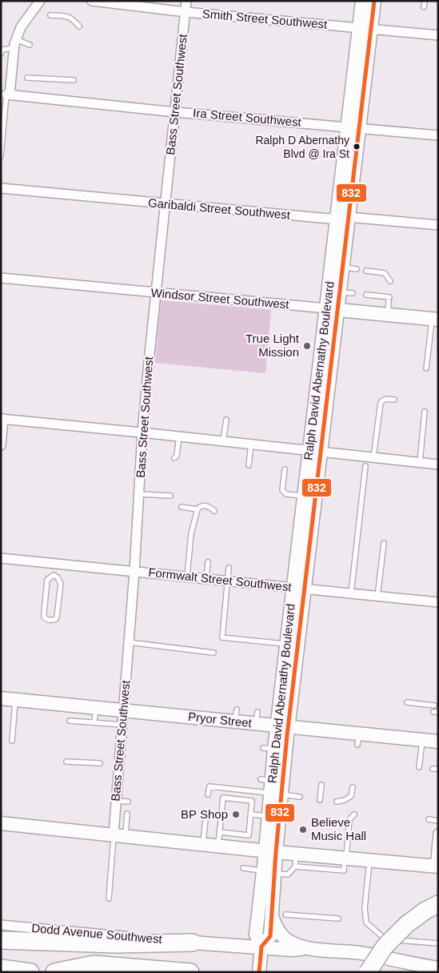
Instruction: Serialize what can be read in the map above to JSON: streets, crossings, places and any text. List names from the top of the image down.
{
  "streets": {
    "main road": ["Windsor Street Southwest", "Ralph David Abernathy Boulevard", "Pryor Street"],
    "street": [
      "Smith Street Southwest",
      "Bass Street Southwest",
      "Ira Street Southwest",
      "Garibaldi Street Southwest",
      "Formwalt Street Southwest",
      "Dodd Avenue Southwest"
    ]
  },
  "crossings": [
    ["Smith Street Southwest", "Bass Street Southwest"],
    ["Smith Street Southwest", "Ralph David Abernathy Boulevard"],
    ["Bass Street Southwest", "Ira Street Southwest"],
    ["Bass Street Southwest", "Garibaldi Street Southwest"],
    ["Bass Street Southwest", "Windsor Street Southwest"],
    ["Bass Street Southwest", "Formwalt Street Southwest"],
    ["Bass Street Southwest", "Pryor Street"],
    ["Ira Street Southwest", "Ralph David Abernathy Boulevard"],
    ["Garibaldi Street Southwest", "Ralph David Abernathy Boulevard"],
    ["Windsor Street Southwest", "Ralph David Abernathy Boulevard"],
    ["Ralph David Abernathy Boulevard", "Formwalt Street Southwest"],
    ["Ralph David Abernathy Boulevard", "Pryor Street"]
  ],
  "places": [
    "Ralph D Abernathy Blvd @ Ira St",
    "True Light Mission",
    "BP Shop",
    "Believe Music Hall"
  ],
  "lines": ["transit line 832"]
}
